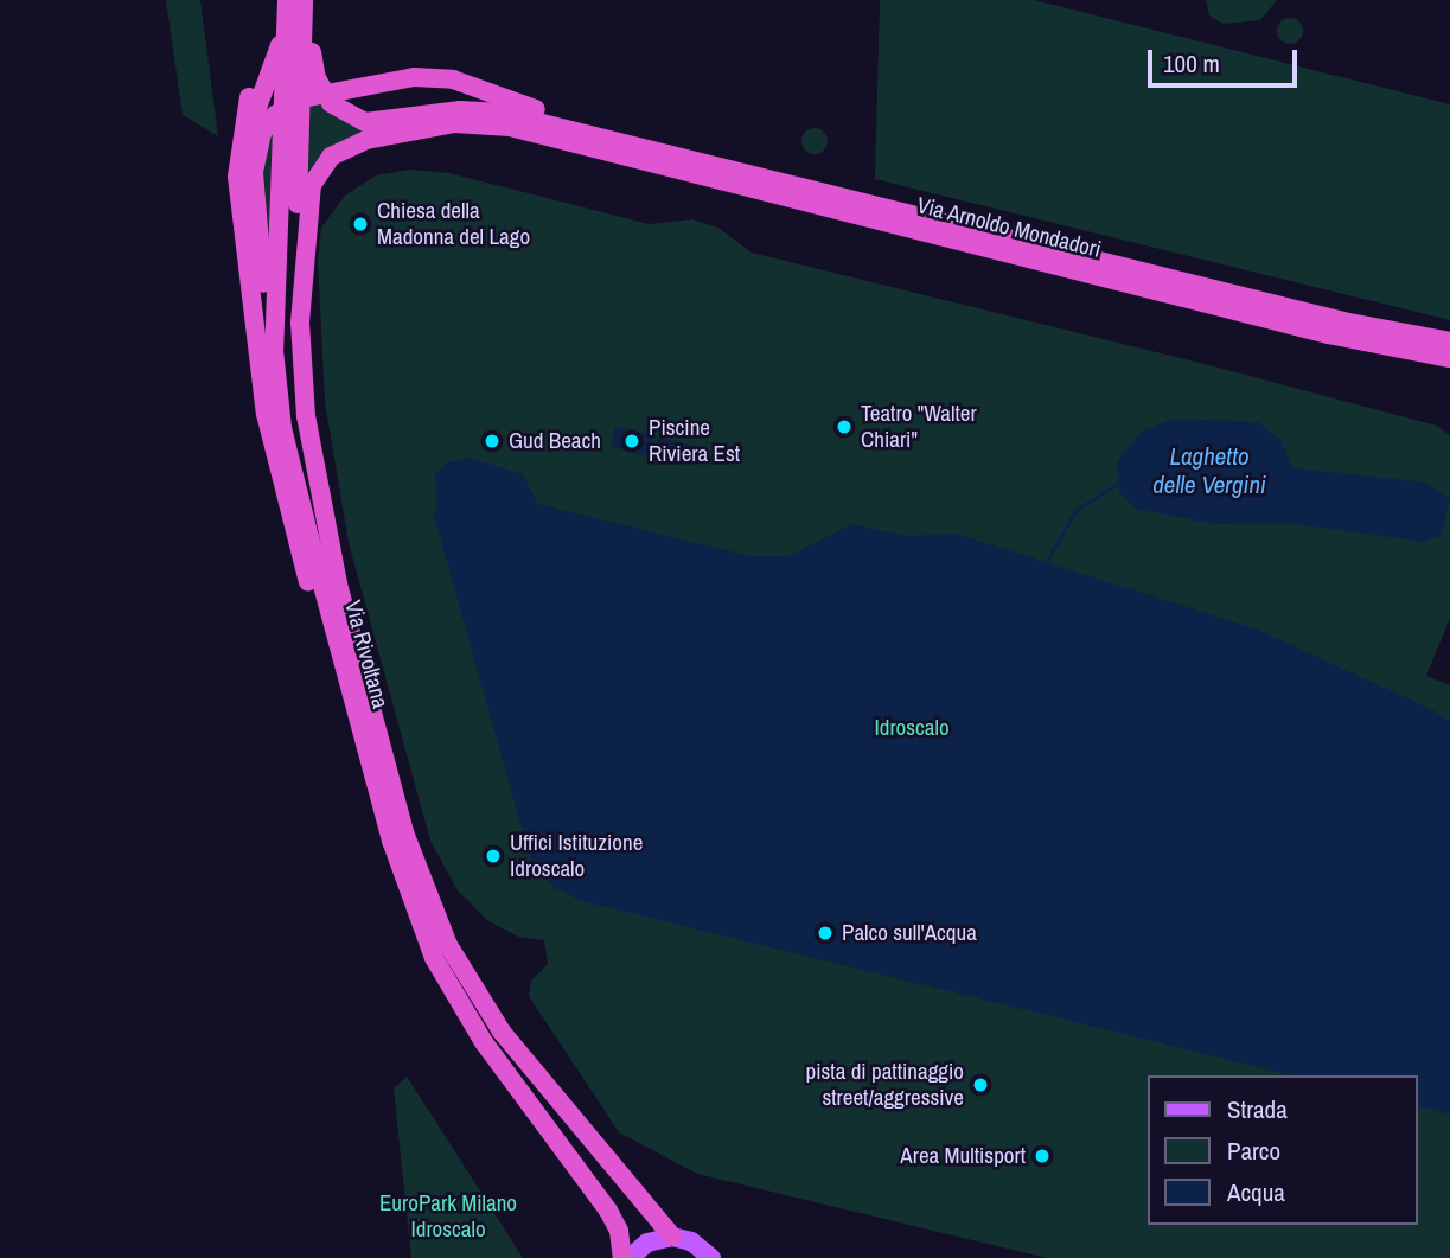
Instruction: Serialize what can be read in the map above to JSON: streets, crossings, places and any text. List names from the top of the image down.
{
  "streets": {
    "highway": ["Via Arnoldo Mondadori", "Via Rivoltana"]
  },
  "crossings": [
    ["Via Arnoldo Mondadori", "Via Rivoltana"]
  ],
  "water": ["Laghetto delle Vergini"],
  "parks": ["Idroscalo", "EuroPark Milano Idroscalo"],
  "places": [
    "Chiesa della Madonna del Lago",
    "Teatro \"Walter Chiari\"",
    "Gud Beach",
    "Piscine Riviera Est",
    "Uffici Istituzione Idroscalo",
    "Palco sull'Acqua",
    "pista di pattinaggio street/aggressive",
    "Area Multisport"
  ],
  "legend": ["Strada", "Parco", "Acqua"],
  "scale_bar": "100 m"
}
